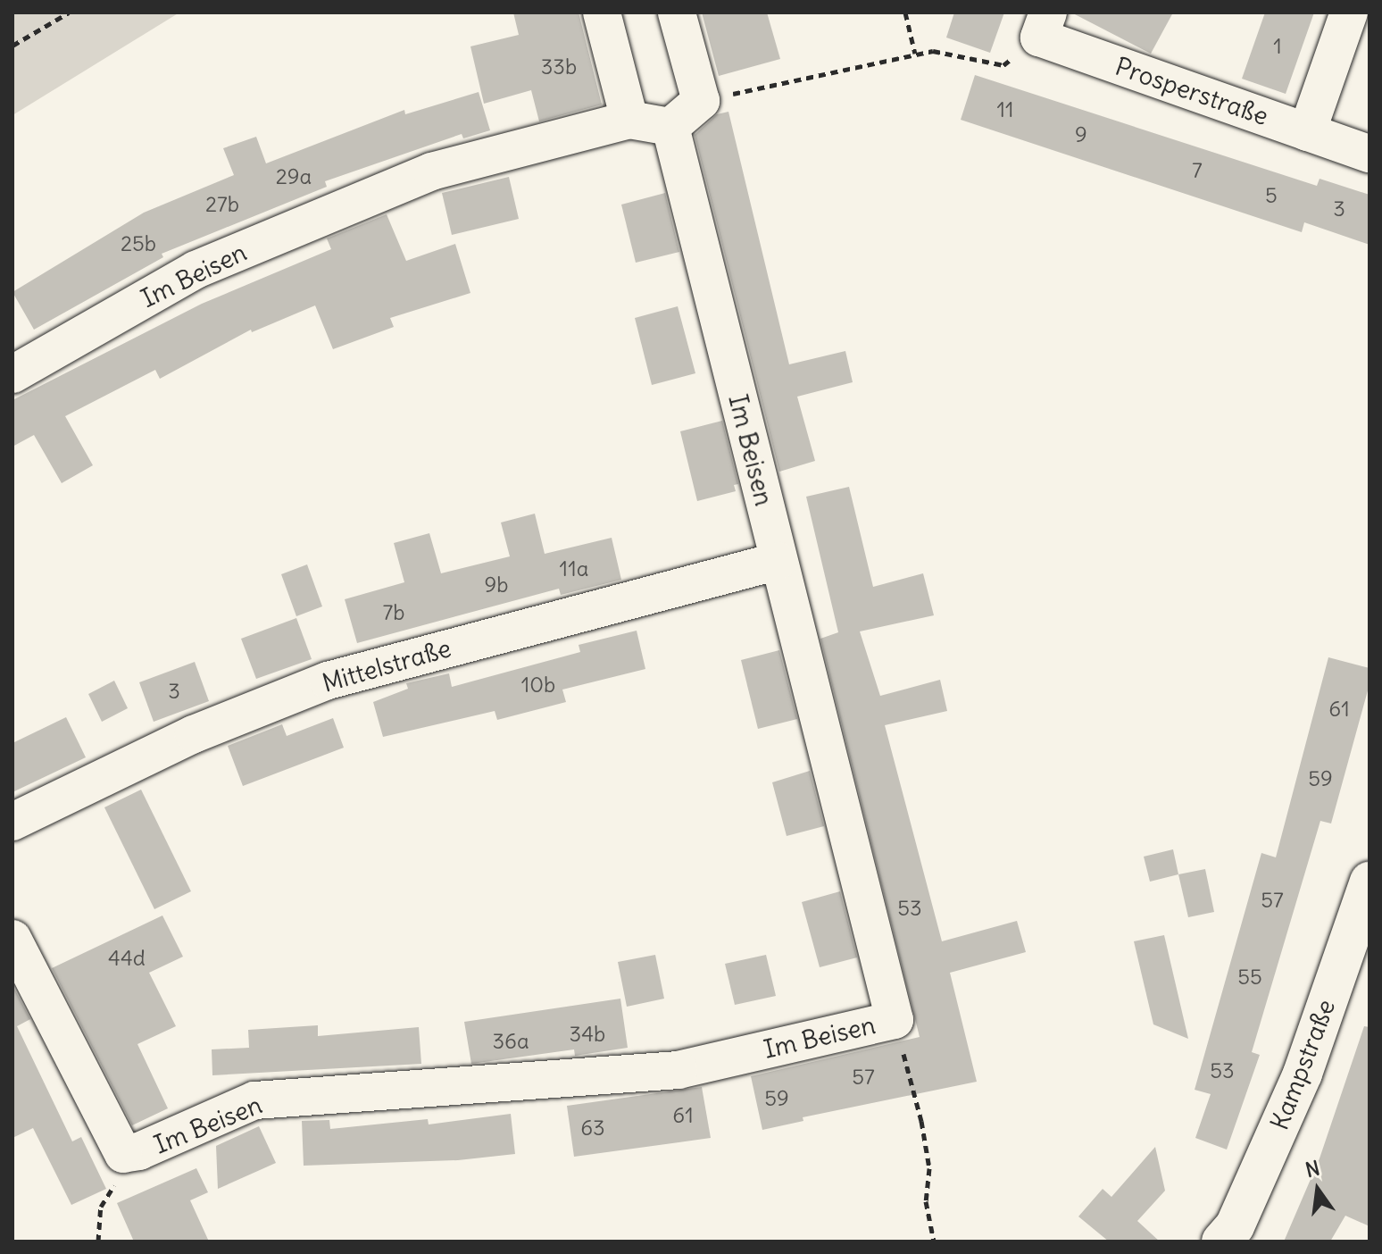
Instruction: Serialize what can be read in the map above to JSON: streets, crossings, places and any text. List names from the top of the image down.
{
  "streets": {
    "street": [
      "Prosperstraße",
      "Im Beisen",
      "Mittelstraße",
      "Kampstraße"
    ]
  },
  "crossings": [
    ["Im Beisen", "Mittelstraße"]
  ],
  "house_numbers": [
    "1",
    "33b",
    "11",
    "9",
    "7",
    "29a",
    "5",
    "27b",
    "3",
    "25b",
    "11a",
    "9b",
    "7b",
    "10b",
    "3",
    "61",
    "59",
    "57",
    "53",
    "44d",
    "55",
    "34b",
    "36a",
    "53",
    "57",
    "59",
    "61",
    "63"
  ],
  "north": "top"
}
